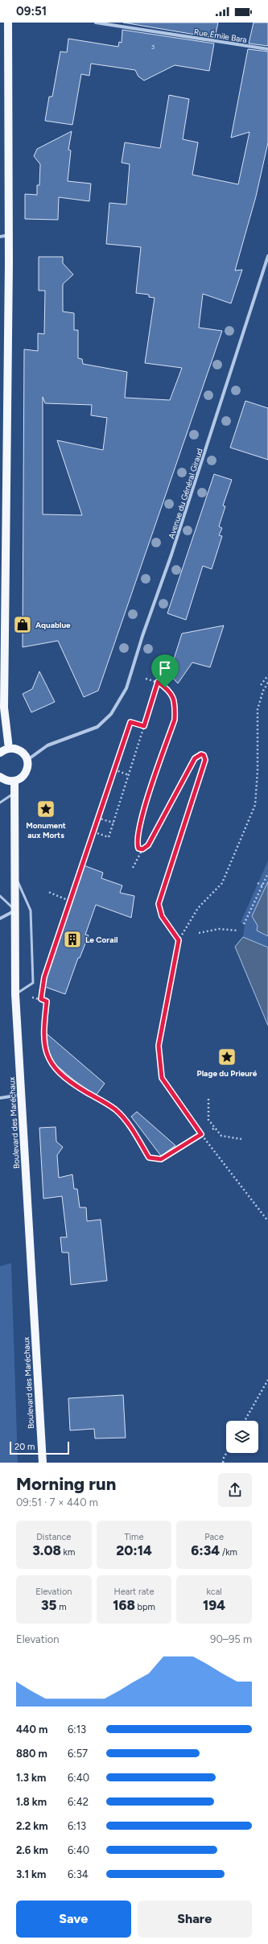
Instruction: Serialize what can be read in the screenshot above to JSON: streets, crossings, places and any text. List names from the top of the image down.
{
  "streets": {
    "main road": ["Boulevard des Maréchaux"],
    "street": ["Rue Émile Bara", "Avenue du Général Giraud"]
  },
  "places": {
    "shop": ["Aquablue"],
    "place": ["Monument aux Morts", "Plage du Prieuré"],
    "building": ["Le Corail"]
  },
  "house_numbers": ["3"],
  "scale_bar": "20 m",
  "page": {
    "status": "09:51",
    "scale": "20 m",
    "heading": ["Morning run", "09:51 · 7 × 440 m"],
    "stats": [
      ["Distance", "3.08 km"],
      ["Time", "20:14"],
      ["Pace", "6:34 /km"],
      ["Elevation", "35 m"],
      ["Heart rate", "168 bpm"],
      ["kcal", "194"]
    ],
    "chart": ["Elevation", "90–95 m"],
    "list": [
      {
        "name": "440 m",
        "note": "6:13"
      },
      {
        "name": "880 m",
        "note": "6:57"
      },
      {
        "name": "1.3 km",
        "note": "6:40"
      },
      {
        "name": "1.8 km",
        "note": "6:42"
      },
      {
        "name": "2.2 km",
        "note": "6:13"
      },
      {
        "name": "2.6 km",
        "note": "6:40"
      },
      {
        "name": "3.1 km",
        "note": "6:34"
      }
    ],
    "buttons": ["Save", "Share"]
  }
}
